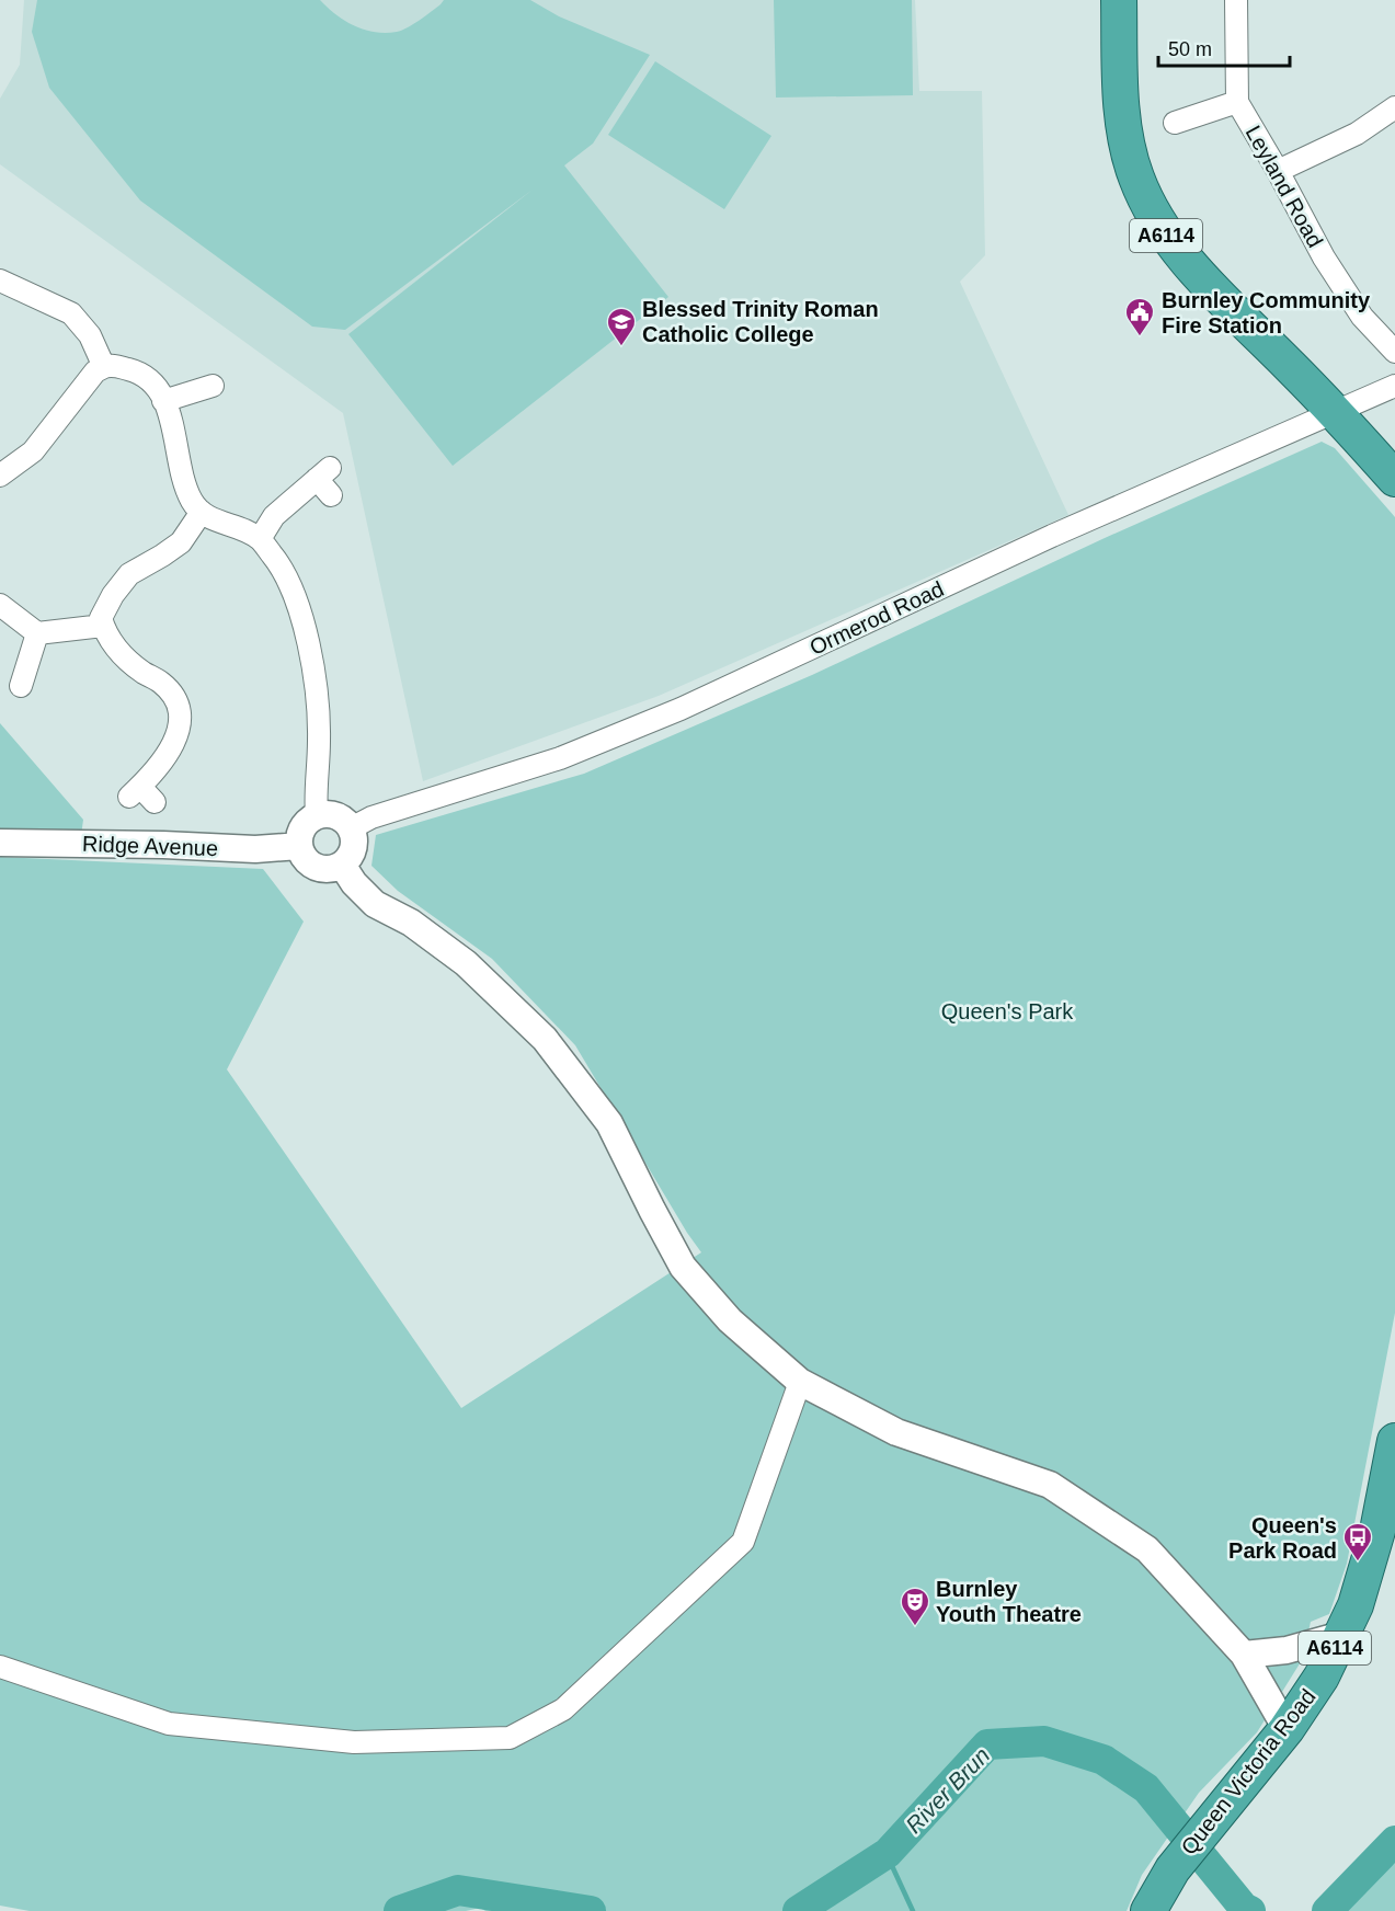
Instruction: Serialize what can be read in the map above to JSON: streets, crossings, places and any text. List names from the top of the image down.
{
  "streets": {
    "highway": ["A6114", "Queen Victoria Road"],
    "street": ["Leyland Road", "Ormerod Road", "Ridge Avenue"]
  },
  "crossings": [
    ["A6114", "Ormerod Road"],
    ["Ormerod Road", "Ridge Avenue"]
  ],
  "water": ["River Brun"],
  "parks": ["Queen's Park"],
  "places": {
    "public building": ["Burnley Community Fire Station"],
    "school or university": ["Blessed Trinity Roman Catholic College"],
    "bus stop": ["Queen's Park Road"],
    "theatre": ["Burnley Youth Theatre"]
  },
  "scale_bar": "50 m"
}
